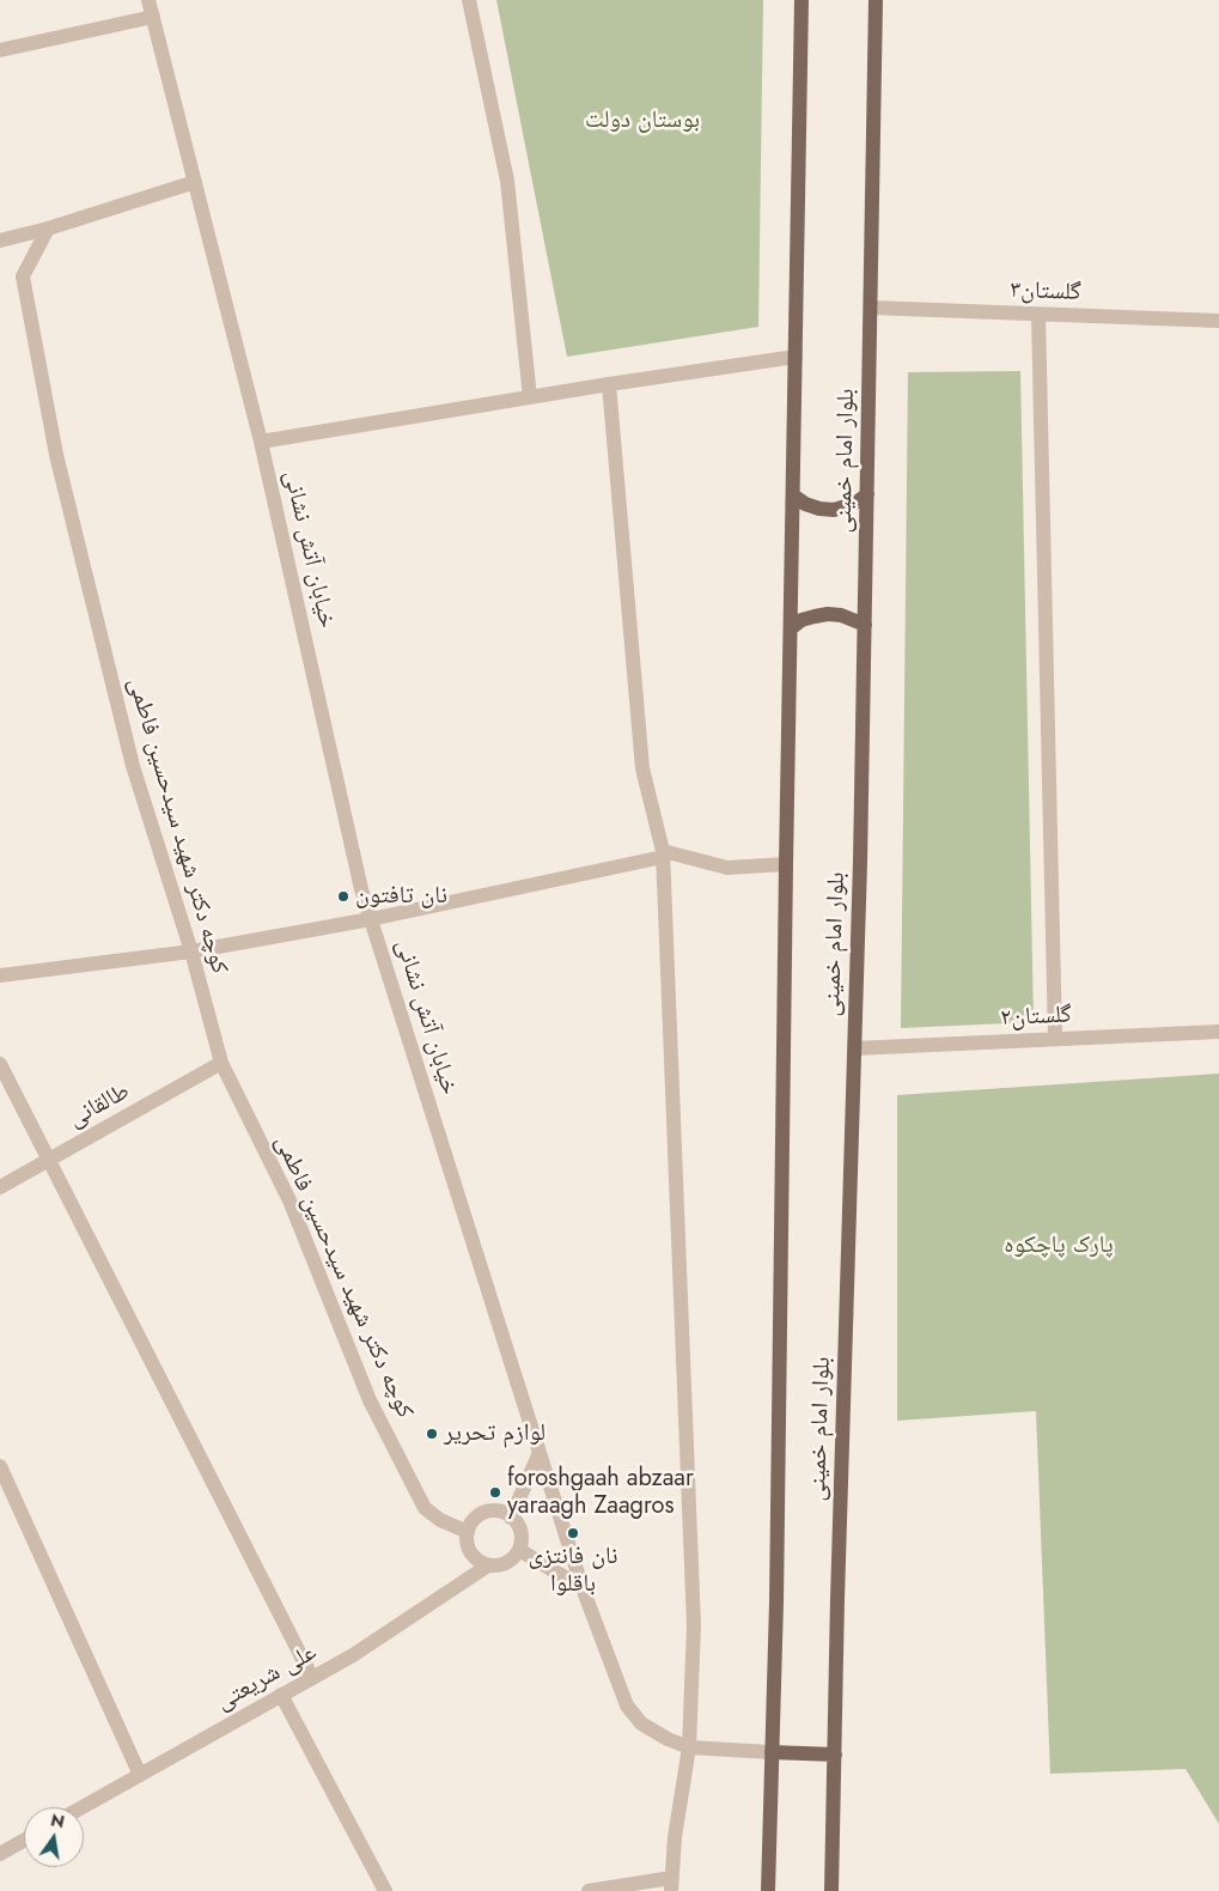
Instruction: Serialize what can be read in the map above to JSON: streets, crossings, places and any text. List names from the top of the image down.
{
  "streets": {
    "main road": ["بلوار امام خمینی"],
    "street": [
      "گلستان۳",
      "خیابان آتش نشانی",
      "کوچه دکتر شهید سیدحسین فاطمی",
      "گلستان۲",
      "طالقانی",
      "علی شریعتی"
    ]
  },
  "crossings": [
    ["گلستان۳", "بلوار امام خمینی"],
    ["بلوار امام خمینی", "خیابان آتش نشانی"],
    ["بلوار امام خمینی", "گلستان۲"],
    ["کوچه دکتر شهید سیدحسین فاطمی", "طالقانی"],
    ["کوچه دکتر شهید سیدحسین فاطمی", "علی شریعتی"]
  ],
  "parks": ["بوستان دولت", "پارک پاچکوه"],
  "places": [
    "نان تافتون",
    "لوازم تحریر",
    "foroshgaah abzaar yaraagh Zaagros",
    "نان فانتزی باقلوا"
  ],
  "north": "top"
}
